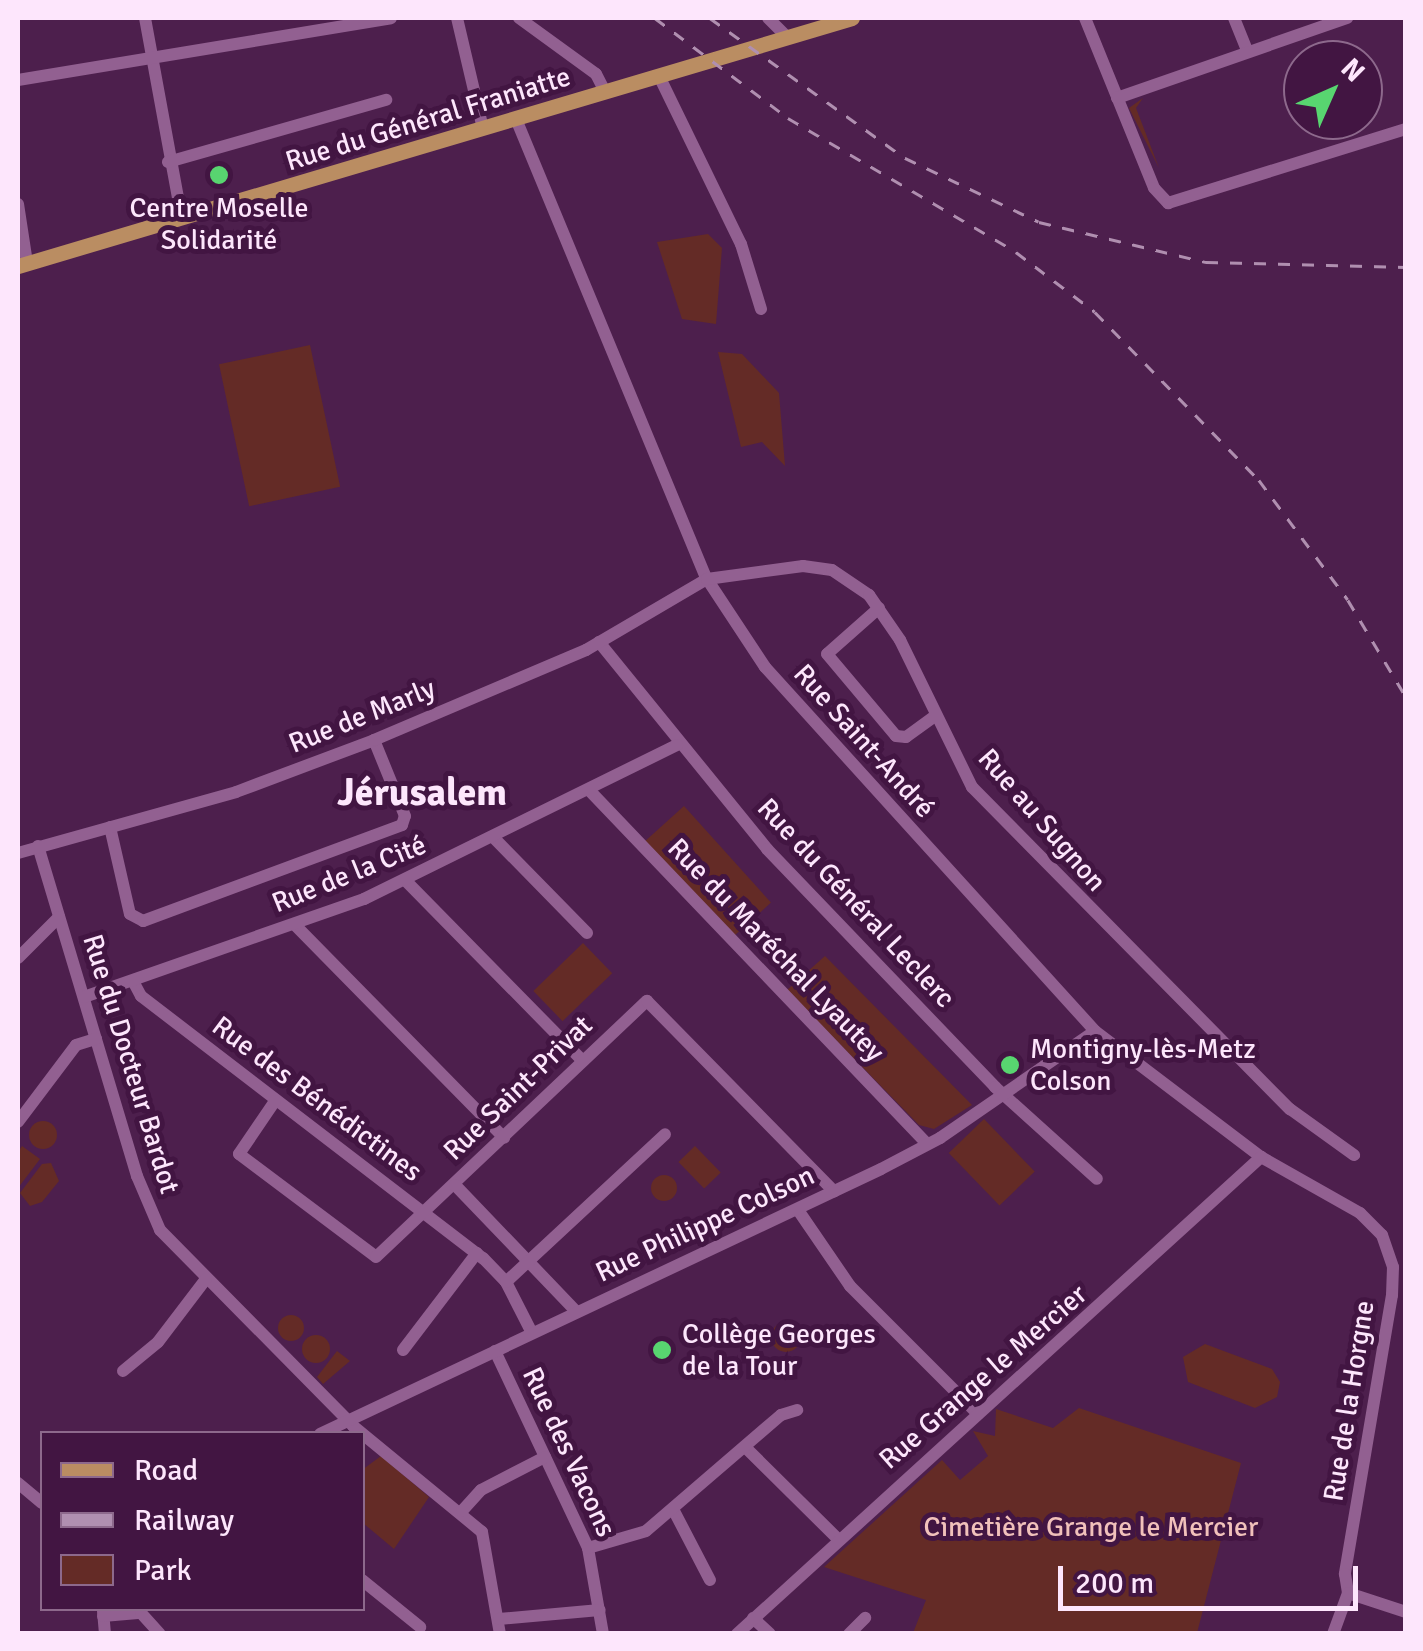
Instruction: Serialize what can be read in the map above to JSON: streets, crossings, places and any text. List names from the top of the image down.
{
  "streets": {
    "main road": ["Rue du Général Franiatte"],
    "street": [
      "Rue de Marly",
      "Rue Saint-André",
      "Rue au Sugnon",
      "Rue de la Cité",
      "Rue du Général Leclerc",
      "Rue du Maréchal Lyautey",
      "Rue du Docteur Bardot",
      "Rue Saint-Privat",
      "Rue des Bénédictines",
      "Rue Philippe Colson",
      "Rue Grange le Mercier",
      "Rue de la Horgne",
      "Rue des Vacons"
    ]
  },
  "crossings": [
    ["Rue du Général Franiatte", "Rue Saint-André"],
    ["Rue de Marly", "Rue Saint-André"],
    ["Rue de Marly", "Rue au Sugnon"],
    ["Rue de Marly", "Rue du Général Leclerc"],
    ["Rue de Marly", "Rue du Docteur Bardot"],
    ["Rue Saint-André", "Rue au Sugnon"],
    ["Rue Saint-André", "Rue Philippe Colson"],
    ["Rue Saint-André", "Rue Grange le Mercier"],
    ["Rue Saint-André", "Rue de la Horgne"],
    ["Rue de la Cité", "Rue du Général Leclerc"],
    ["Rue de la Cité", "Rue du Maréchal Lyautey"],
    ["Rue de la Cité", "Rue du Docteur Bardot"],
    ["Rue de la Cité", "Rue des Bénédictines"],
    ["Rue du Général Leclerc", "Rue Philippe Colson"],
    ["Rue du Maréchal Lyautey", "Rue Philippe Colson"],
    ["Rue du Docteur Bardot", "Rue Philippe Colson"],
    ["Rue Saint-Privat", "Rue des Bénédictines"],
    ["Rue Saint-Privat", "Rue Philippe Colson"],
    ["Rue des Bénédictines", "Rue Philippe Colson"],
    ["Rue Philippe Colson", "Rue des Vacons"]
  ],
  "districts": ["Jérusalem"],
  "parks": ["Cimetière Grange le Mercier"],
  "places": ["Centre Moselle Solidarité", "Montigny-lès-Metz Colson", "Collège Georges de la Tour"],
  "legend": ["Road", "Railway", "Park"],
  "scale_bar": "200 m",
  "north": "top right"
}
